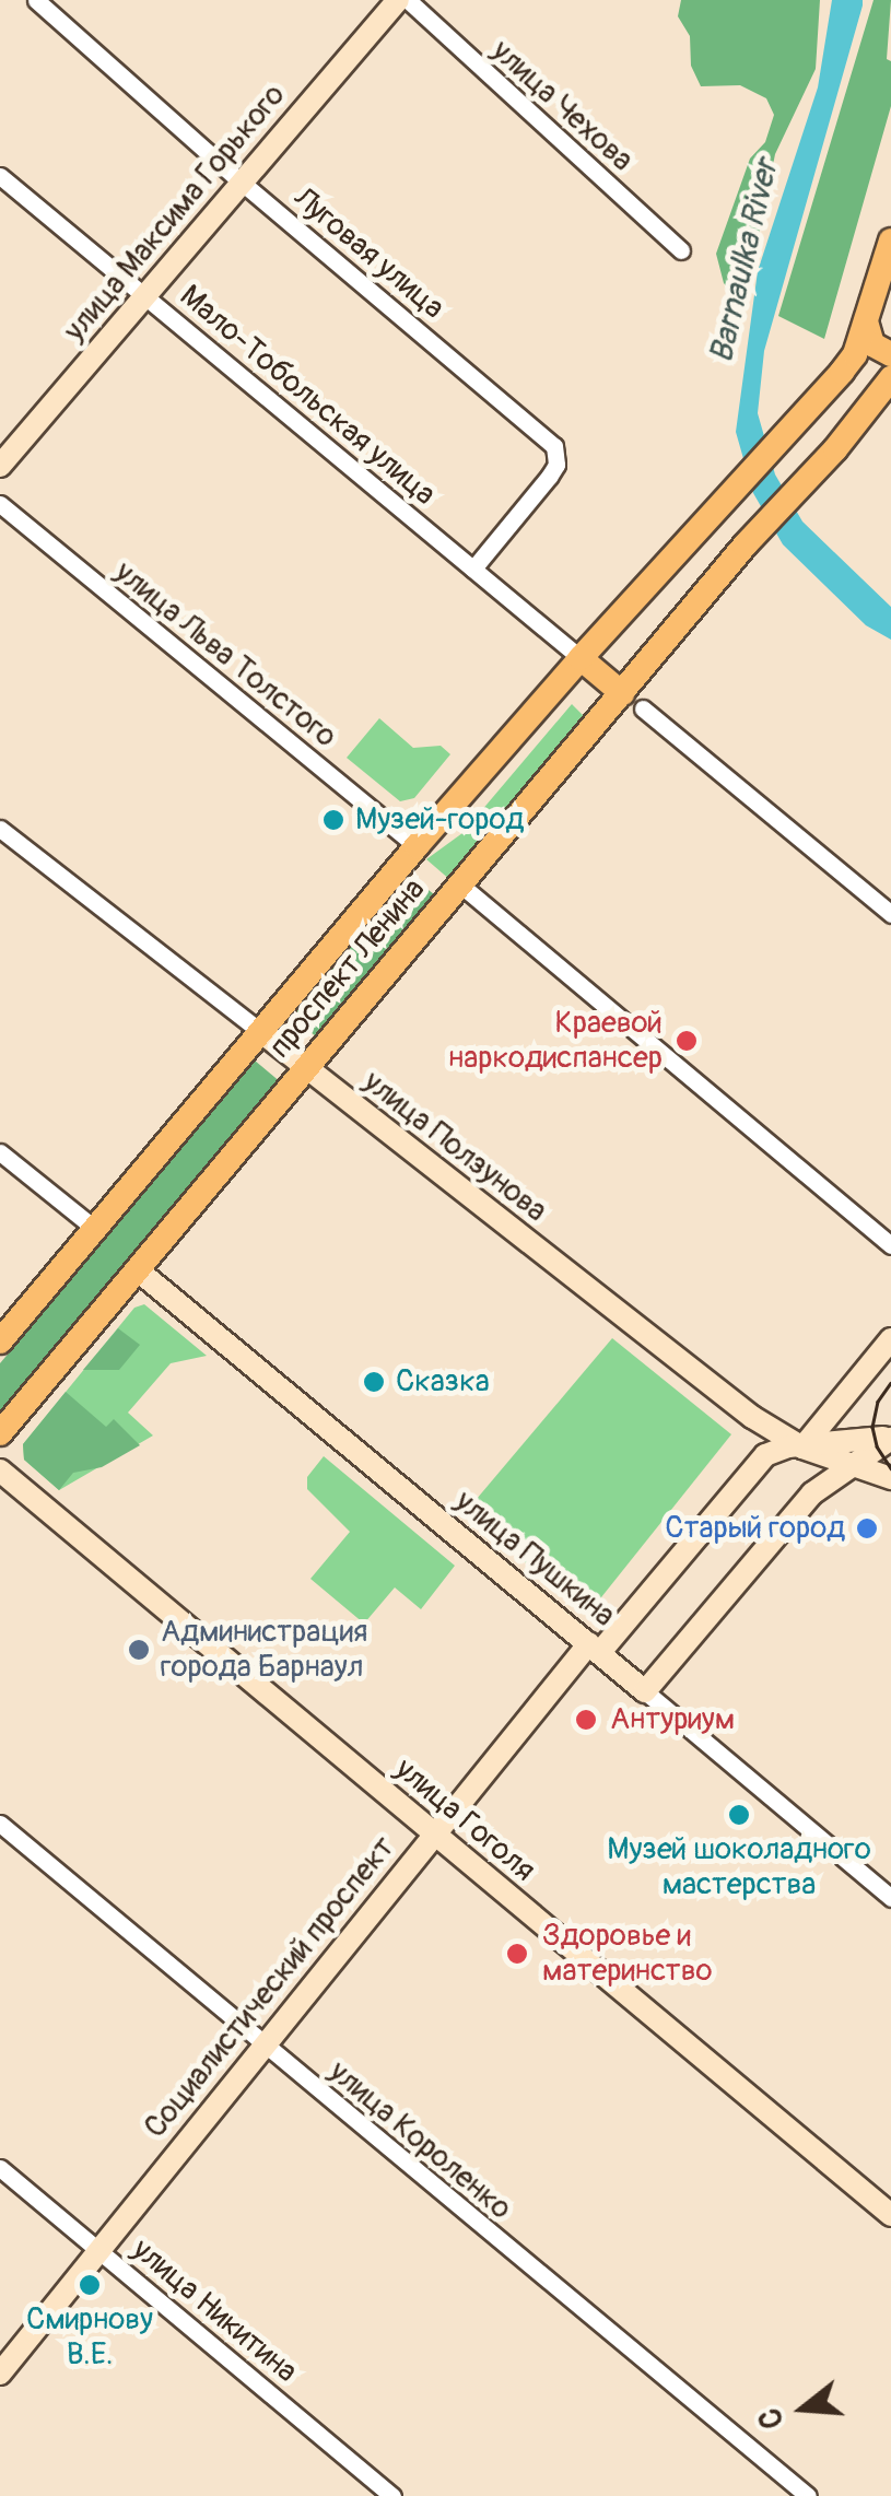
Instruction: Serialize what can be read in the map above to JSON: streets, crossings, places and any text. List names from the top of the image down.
{
  "streets": {
    "main road": ["проспект Ленина"],
    "street": [
      "улица Чехова",
      "улица Максима Горького",
      "Луговая улица",
      "Мало-Тобольская улица",
      "улица Льва Толстого",
      "улица Ползунова",
      "улица Пушкина",
      "улица Гоголя",
      "Социалистический проспект",
      "улица Короленко",
      "улица Никитина"
    ]
  },
  "crossings": [
    ["улица Максима Горького", "Луговая улица"],
    ["улица Максима Горького", "Мало-Тобольская улица"],
    ["Луговая улица", "Мало-Тобольская улица"],
    ["Мало-Тобольская улица", "проспект Ленина"],
    ["улица Льва Толстого", "проспект Ленина"],
    ["проспект Ленина", "улица Ползунова"],
    ["проспект Ленина", "улица Пушкина"],
    ["улица Ползунова", "Социалистический проспект"],
    ["улица Пушкина", "Социалистический проспект"],
    ["улица Гоголя", "Социалистический проспект"],
    ["Социалистический проспект", "улица Короленко"],
    ["Социалистический проспект", "улица Никитина"]
  ],
  "water": ["Barnaulka River"],
  "places": [
    "Музей-город",
    "Краевой наркодиспансер",
    "Сказка",
    "Старый город",
    "Администрация города Барнаул",
    "Антуриум",
    "Музей шоколадного мастерства",
    "Здоровье и материнство",
    "Смирнову В.Е."
  ],
  "north": "left"
}
